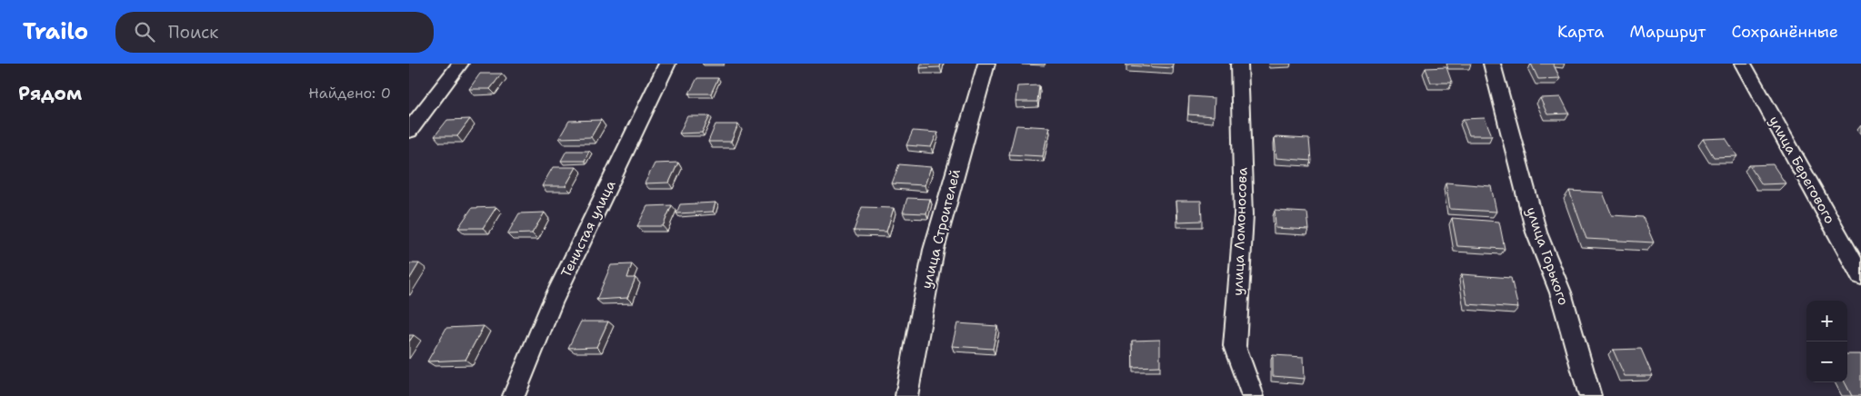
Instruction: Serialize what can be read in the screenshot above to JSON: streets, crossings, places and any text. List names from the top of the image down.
{
  "streets": {
    "street": [
      "улица Берегового",
      "Тенистая улица",
      "улица Строителей",
      "улица Ломоносова",
      "улица Горького"
    ]
  },
  "page": {
    "header": "Trailo",
    "search": "Поиск",
    "nav": ["Карта", "Маршрут", "Сохранённые"],
    "heading": ["Рядом", "Найдено: 0"],
    "map_buttons": ["+", "−"]
  }
}
